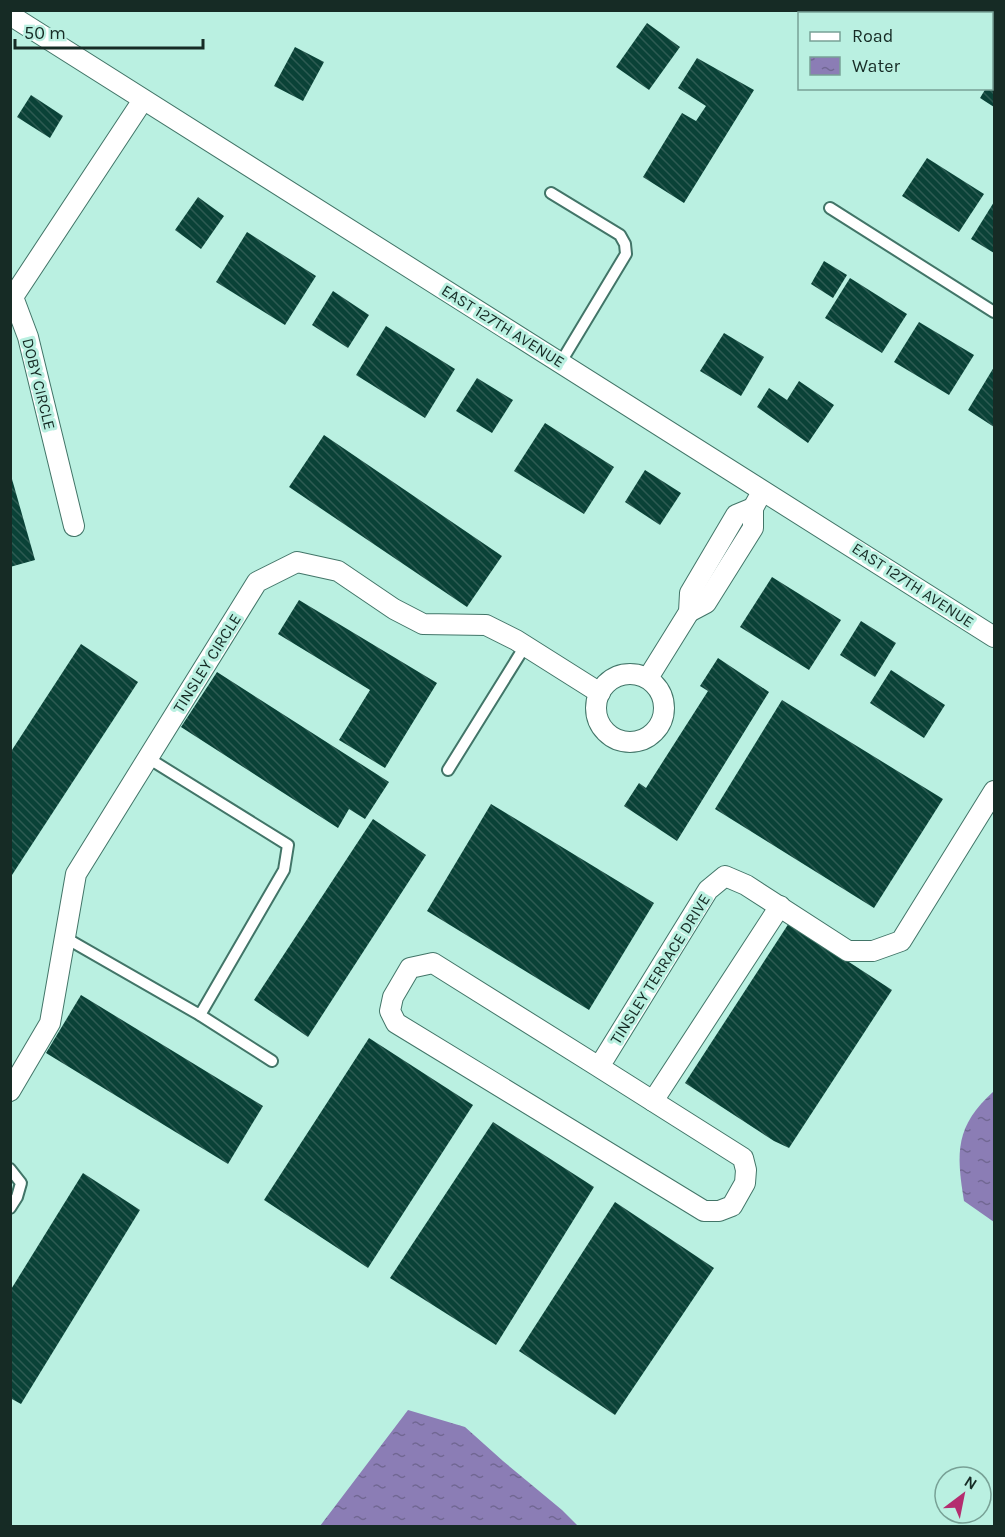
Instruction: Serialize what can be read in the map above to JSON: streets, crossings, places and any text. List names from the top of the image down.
{
  "streets": {
    "street": [
      "EAST 127TH AVENUE",
      "DOBY CIRCLE",
      "TINSLEY CIRCLE",
      "TINSLEY TERRACE DRIVE"
    ]
  },
  "crossings": [
    ["EAST 127TH AVENUE", "DOBY CIRCLE"]
  ],
  "legend": ["Road", "Water"],
  "scale_bar": "50 m",
  "north": "top right"
}
